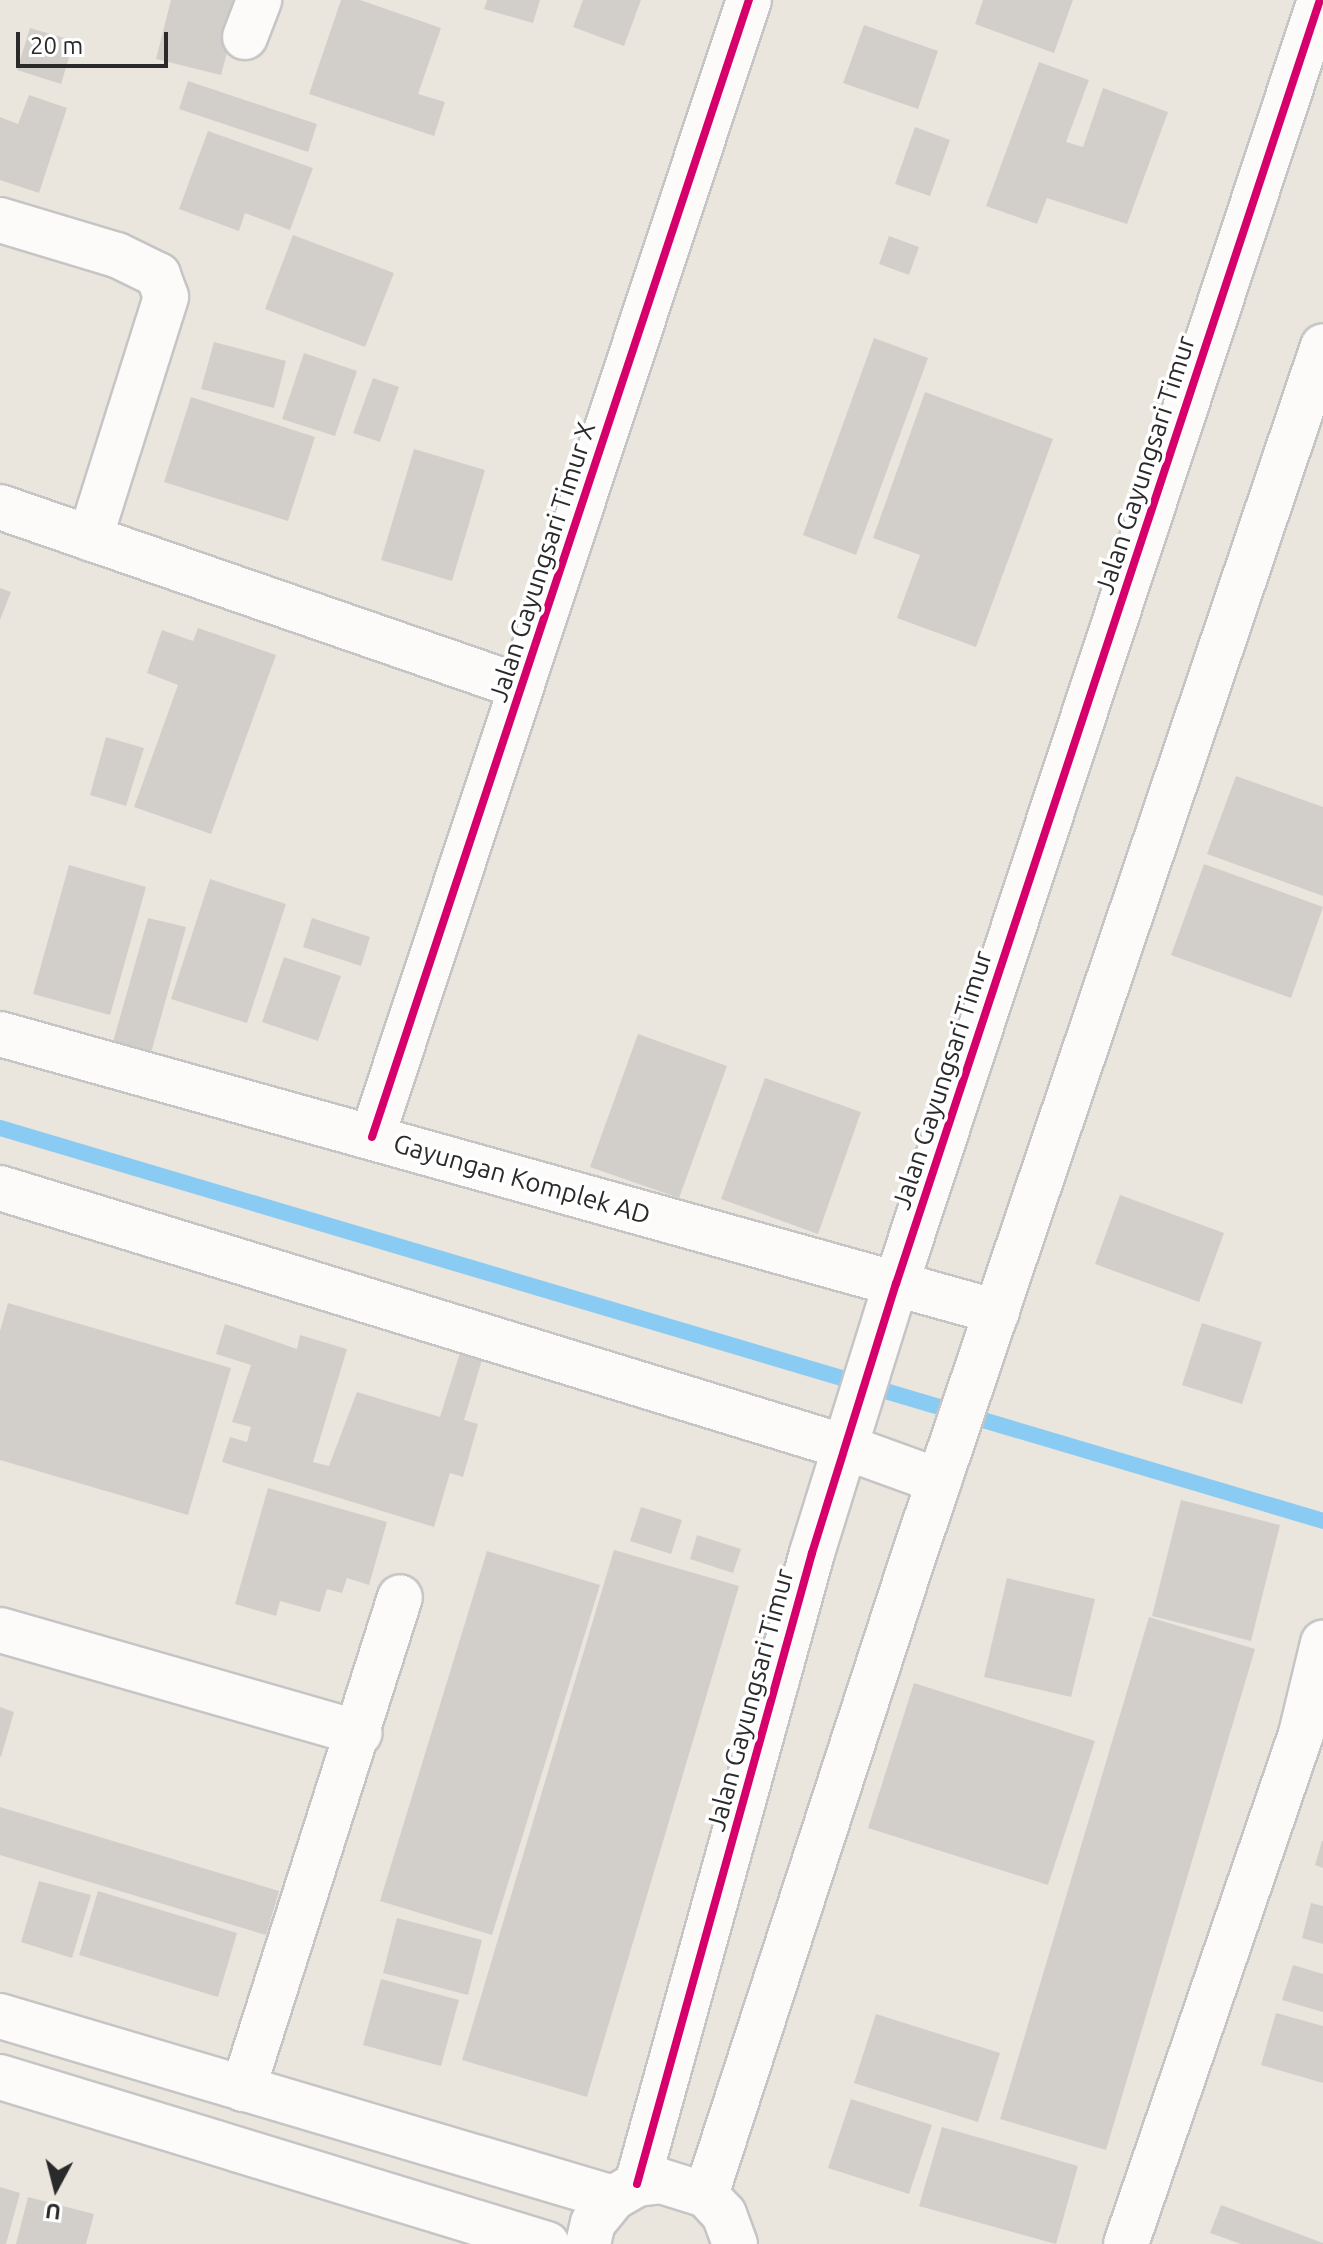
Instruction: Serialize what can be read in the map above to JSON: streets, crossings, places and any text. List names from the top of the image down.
{
  "streets": {
    "street": ["Jalan Gayungsari Timur", "Jalan Gayungsari Timur X", "Gayungan Komplek AD"]
  },
  "crossings": [
    ["Jalan Gayungsari Timur", "Gayungan Komplek AD"],
    ["Jalan Gayungsari Timur X", "Gayungan Komplek AD"]
  ],
  "scale_bar": "20 m",
  "north": "bottom"
}
